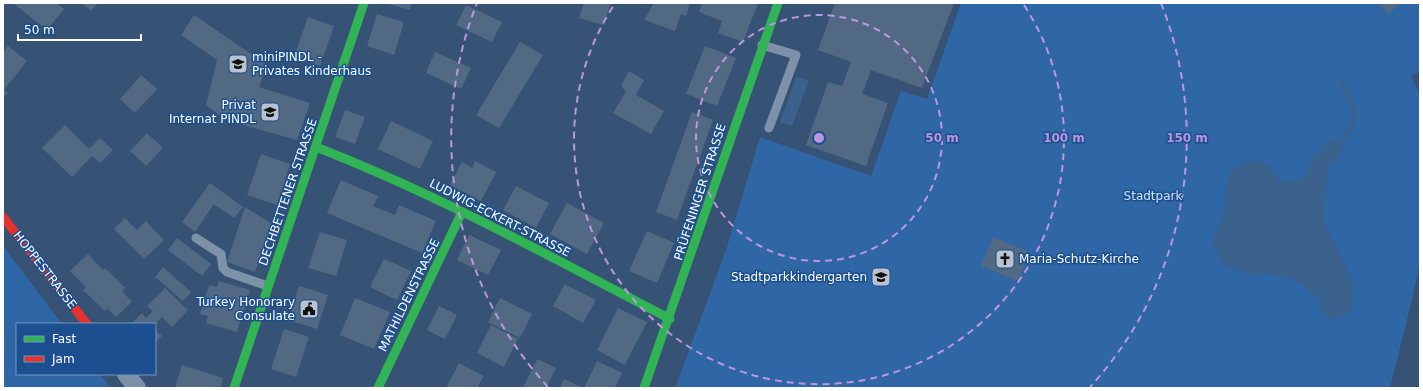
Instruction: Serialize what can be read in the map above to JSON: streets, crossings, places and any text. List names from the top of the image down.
{
  "streets": {
    "street": [
      "DECHBETTENER STRASSE",
      "PRÜFENINGER STRASSE",
      "LUDWIG-ECKERT-STRASSE",
      "HOPPESTRASSE",
      "MATHILDENSTRASSE"
    ]
  },
  "crossings": [
    ["DECHBETTENER STRASSE", "LUDWIG-ECKERT-STRASSE"],
    ["PRÜFENINGER STRASSE", "LUDWIG-ECKERT-STRASSE"],
    ["LUDWIG-ECKERT-STRASSE", "MATHILDENSTRASSE"]
  ],
  "parks": ["Stadtpark"],
  "places": {
    "school or university": ["miniPINDL - Privates Kinderhaus", "Privat Internat PINDL", "Stadtparkkindergarten"],
    "church": ["Maria-Schutz-Kirche"],
    "public building": ["Turkey Honorary Consulate"]
  },
  "legend": ["Fast", "Jam"],
  "scale_bar": "50 m",
  "rings": ["50 m", "100 m", "150 m"]
}
